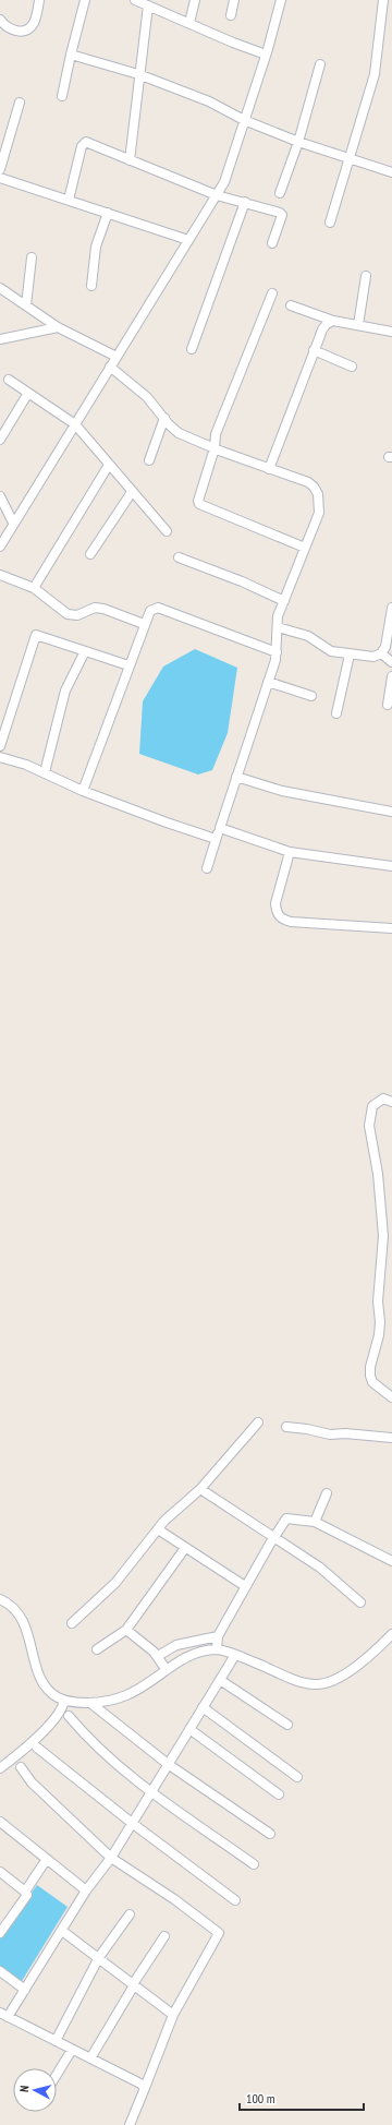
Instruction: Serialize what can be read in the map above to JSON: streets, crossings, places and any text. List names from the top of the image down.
{
  "scale_bar": "100 m",
  "north": "left"
}
